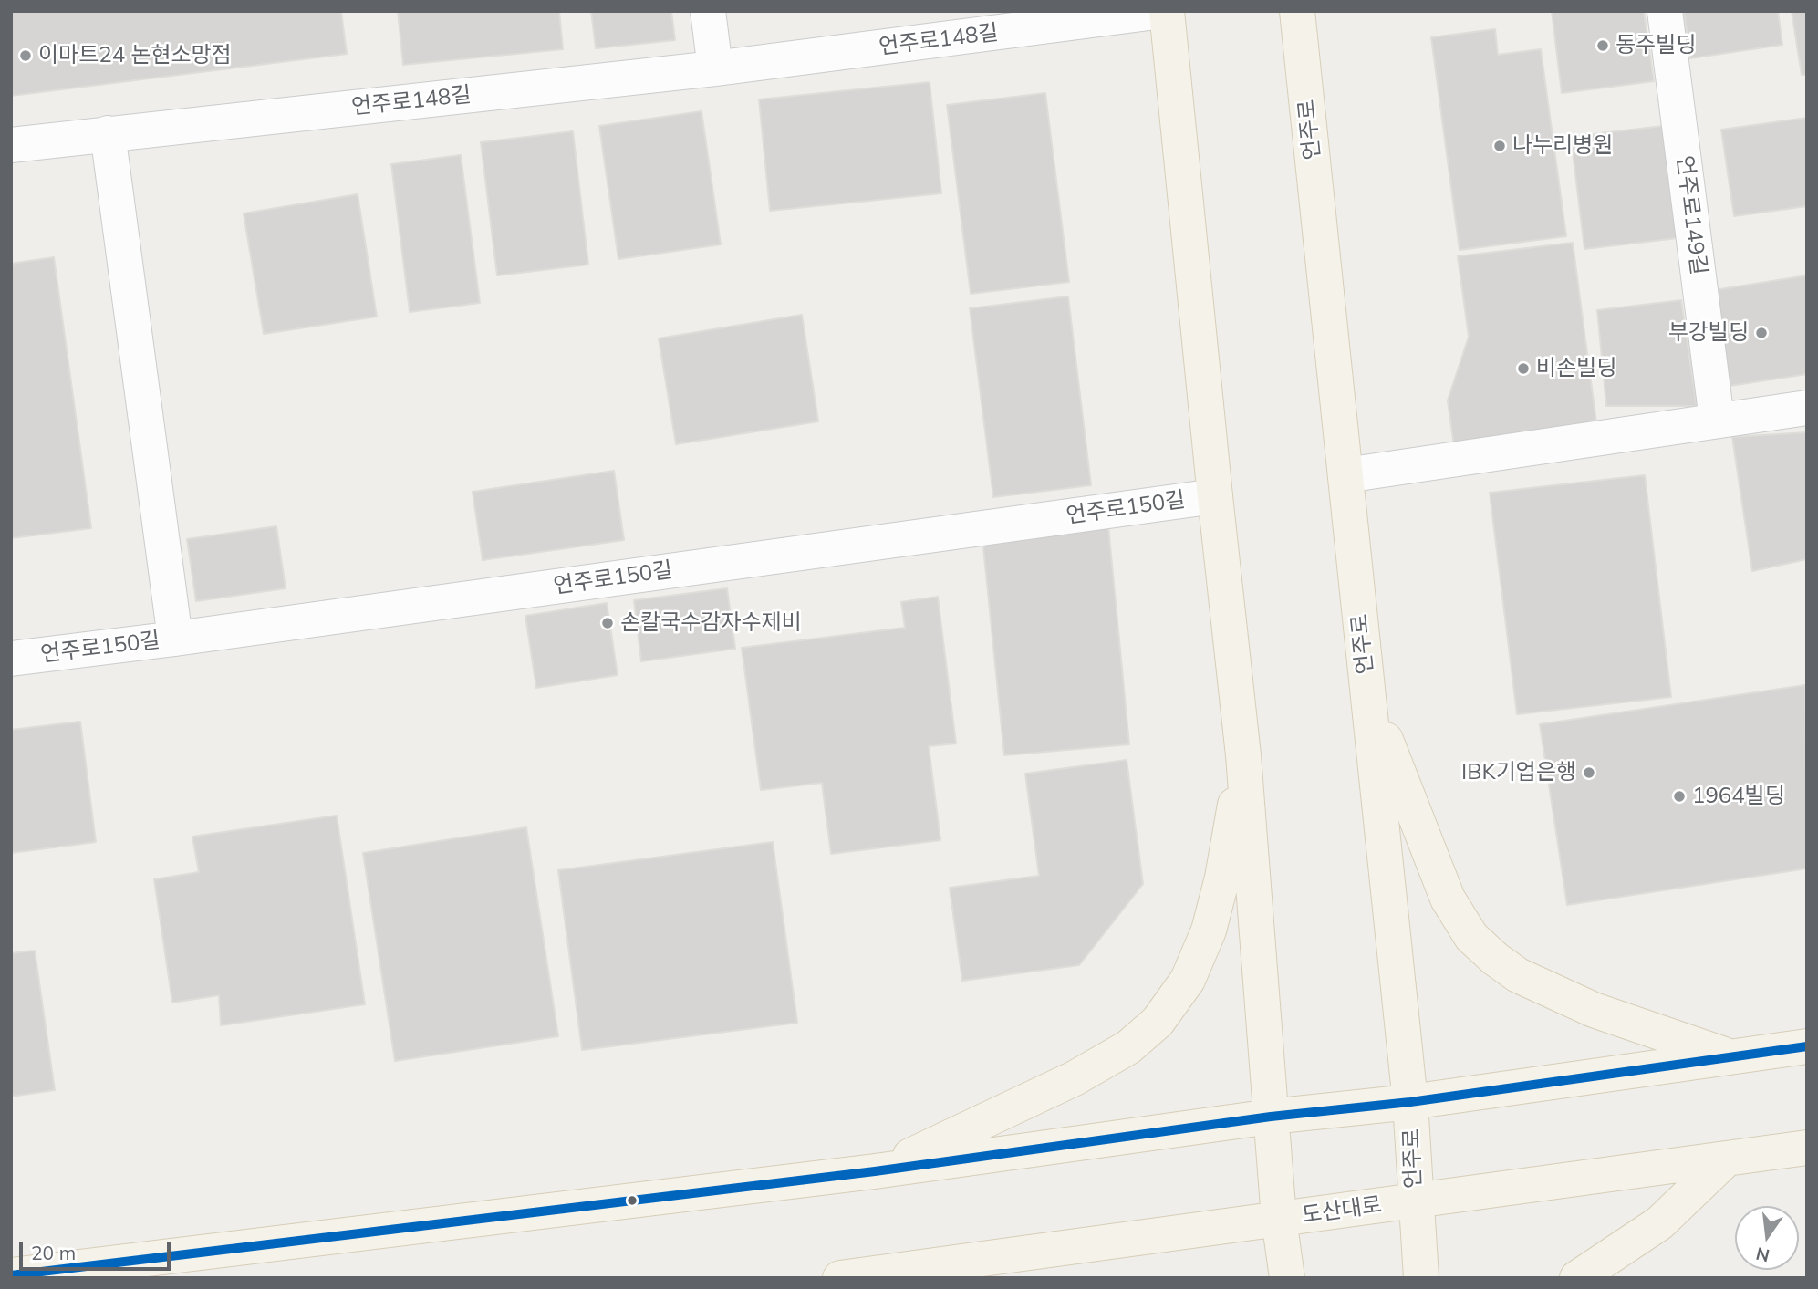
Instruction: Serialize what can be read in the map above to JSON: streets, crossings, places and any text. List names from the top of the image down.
{
  "streets": {
    "main road": ["언주로", "도산대로"],
    "street": ["언주로148길", "언주로149길", "언주로150길"]
  },
  "crossings": [
    ["언주로", "도산대로"]
  ],
  "places": [
    "동주빌딩",
    "이마트24 논현소망점",
    "나누리병원",
    "부강빌딩",
    "비손빌딩",
    "손칼국수감자수제비",
    "IBK기업은행",
    "1964빌딩"
  ],
  "scale_bar": "20 m",
  "north": "bottom"
}
